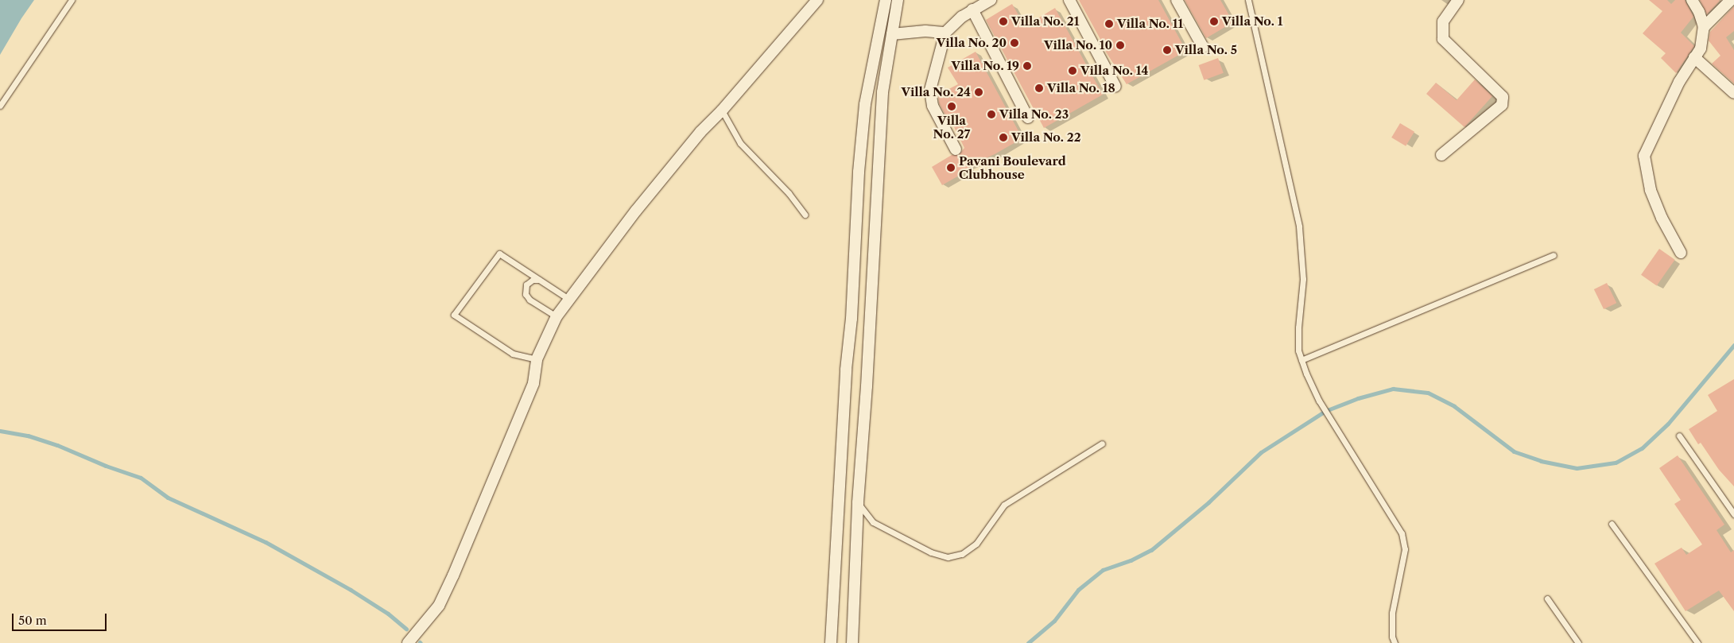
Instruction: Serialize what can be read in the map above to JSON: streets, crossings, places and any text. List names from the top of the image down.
{
  "places": [
    "Villa No. 21",
    "Villa No. 1",
    "Villa No. 11",
    "Villa No. 20",
    "Villa No. 10",
    "Villa No. 5",
    "Villa No. 19",
    "Villa No. 14",
    "Villa No. 18",
    "Villa No. 24",
    "Villa No. 27",
    "Villa No. 23",
    "Villa No. 22",
    "Pavani Boulevard Clubhouse"
  ],
  "scale_bar": "50 m"
}
